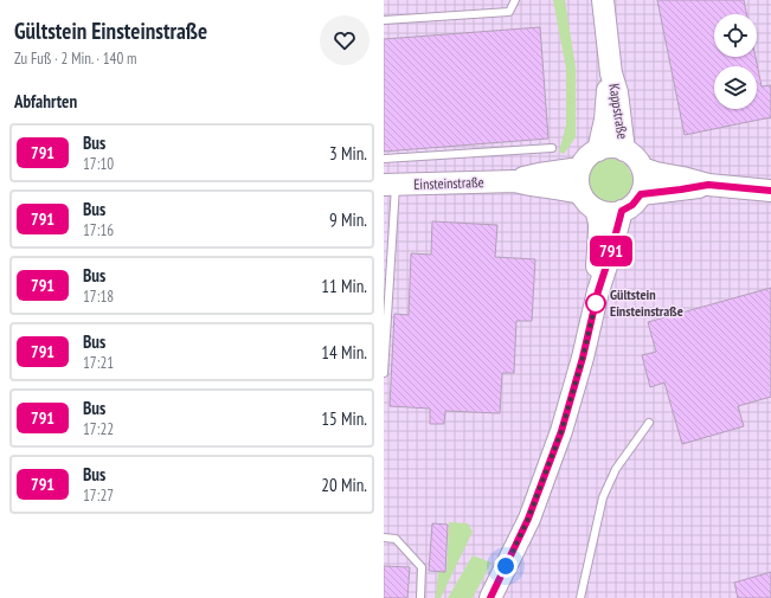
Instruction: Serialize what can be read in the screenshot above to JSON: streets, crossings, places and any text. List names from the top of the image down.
{
  "streets": {
    "street": ["Kappstraße", "Einsteinstraße"]
  },
  "crossings": [
    ["Kappstraße", "Einsteinstraße"]
  ],
  "places": ["Gültstein Einsteinstraße"],
  "lines": ["bus line 791"],
  "page": {
    "heading": [
      ["Gültstein Einsteinstraße", "Zu Fuß · 2 Min. · 140 m"],
      "Abfahrten"
    ],
    "on_map": "791",
    "list": [
      {
        "mark": "791",
        "name": "Bus",
        "note": "17:10",
        "value": "3 Min."
      },
      {
        "mark": "791",
        "name": "Bus",
        "note": "17:16",
        "value": "9 Min."
      },
      {
        "mark": "791",
        "name": "Bus",
        "note": "17:18",
        "value": "11 Min."
      },
      {
        "mark": "791",
        "name": "Bus",
        "note": "17:21",
        "value": "14 Min."
      },
      {
        "mark": "791",
        "name": "Bus",
        "note": "17:22",
        "value": "15 Min."
      },
      {
        "mark": "791",
        "name": "Bus",
        "note": "17:27",
        "value": "20 Min."
      }
    ]
  }
}
